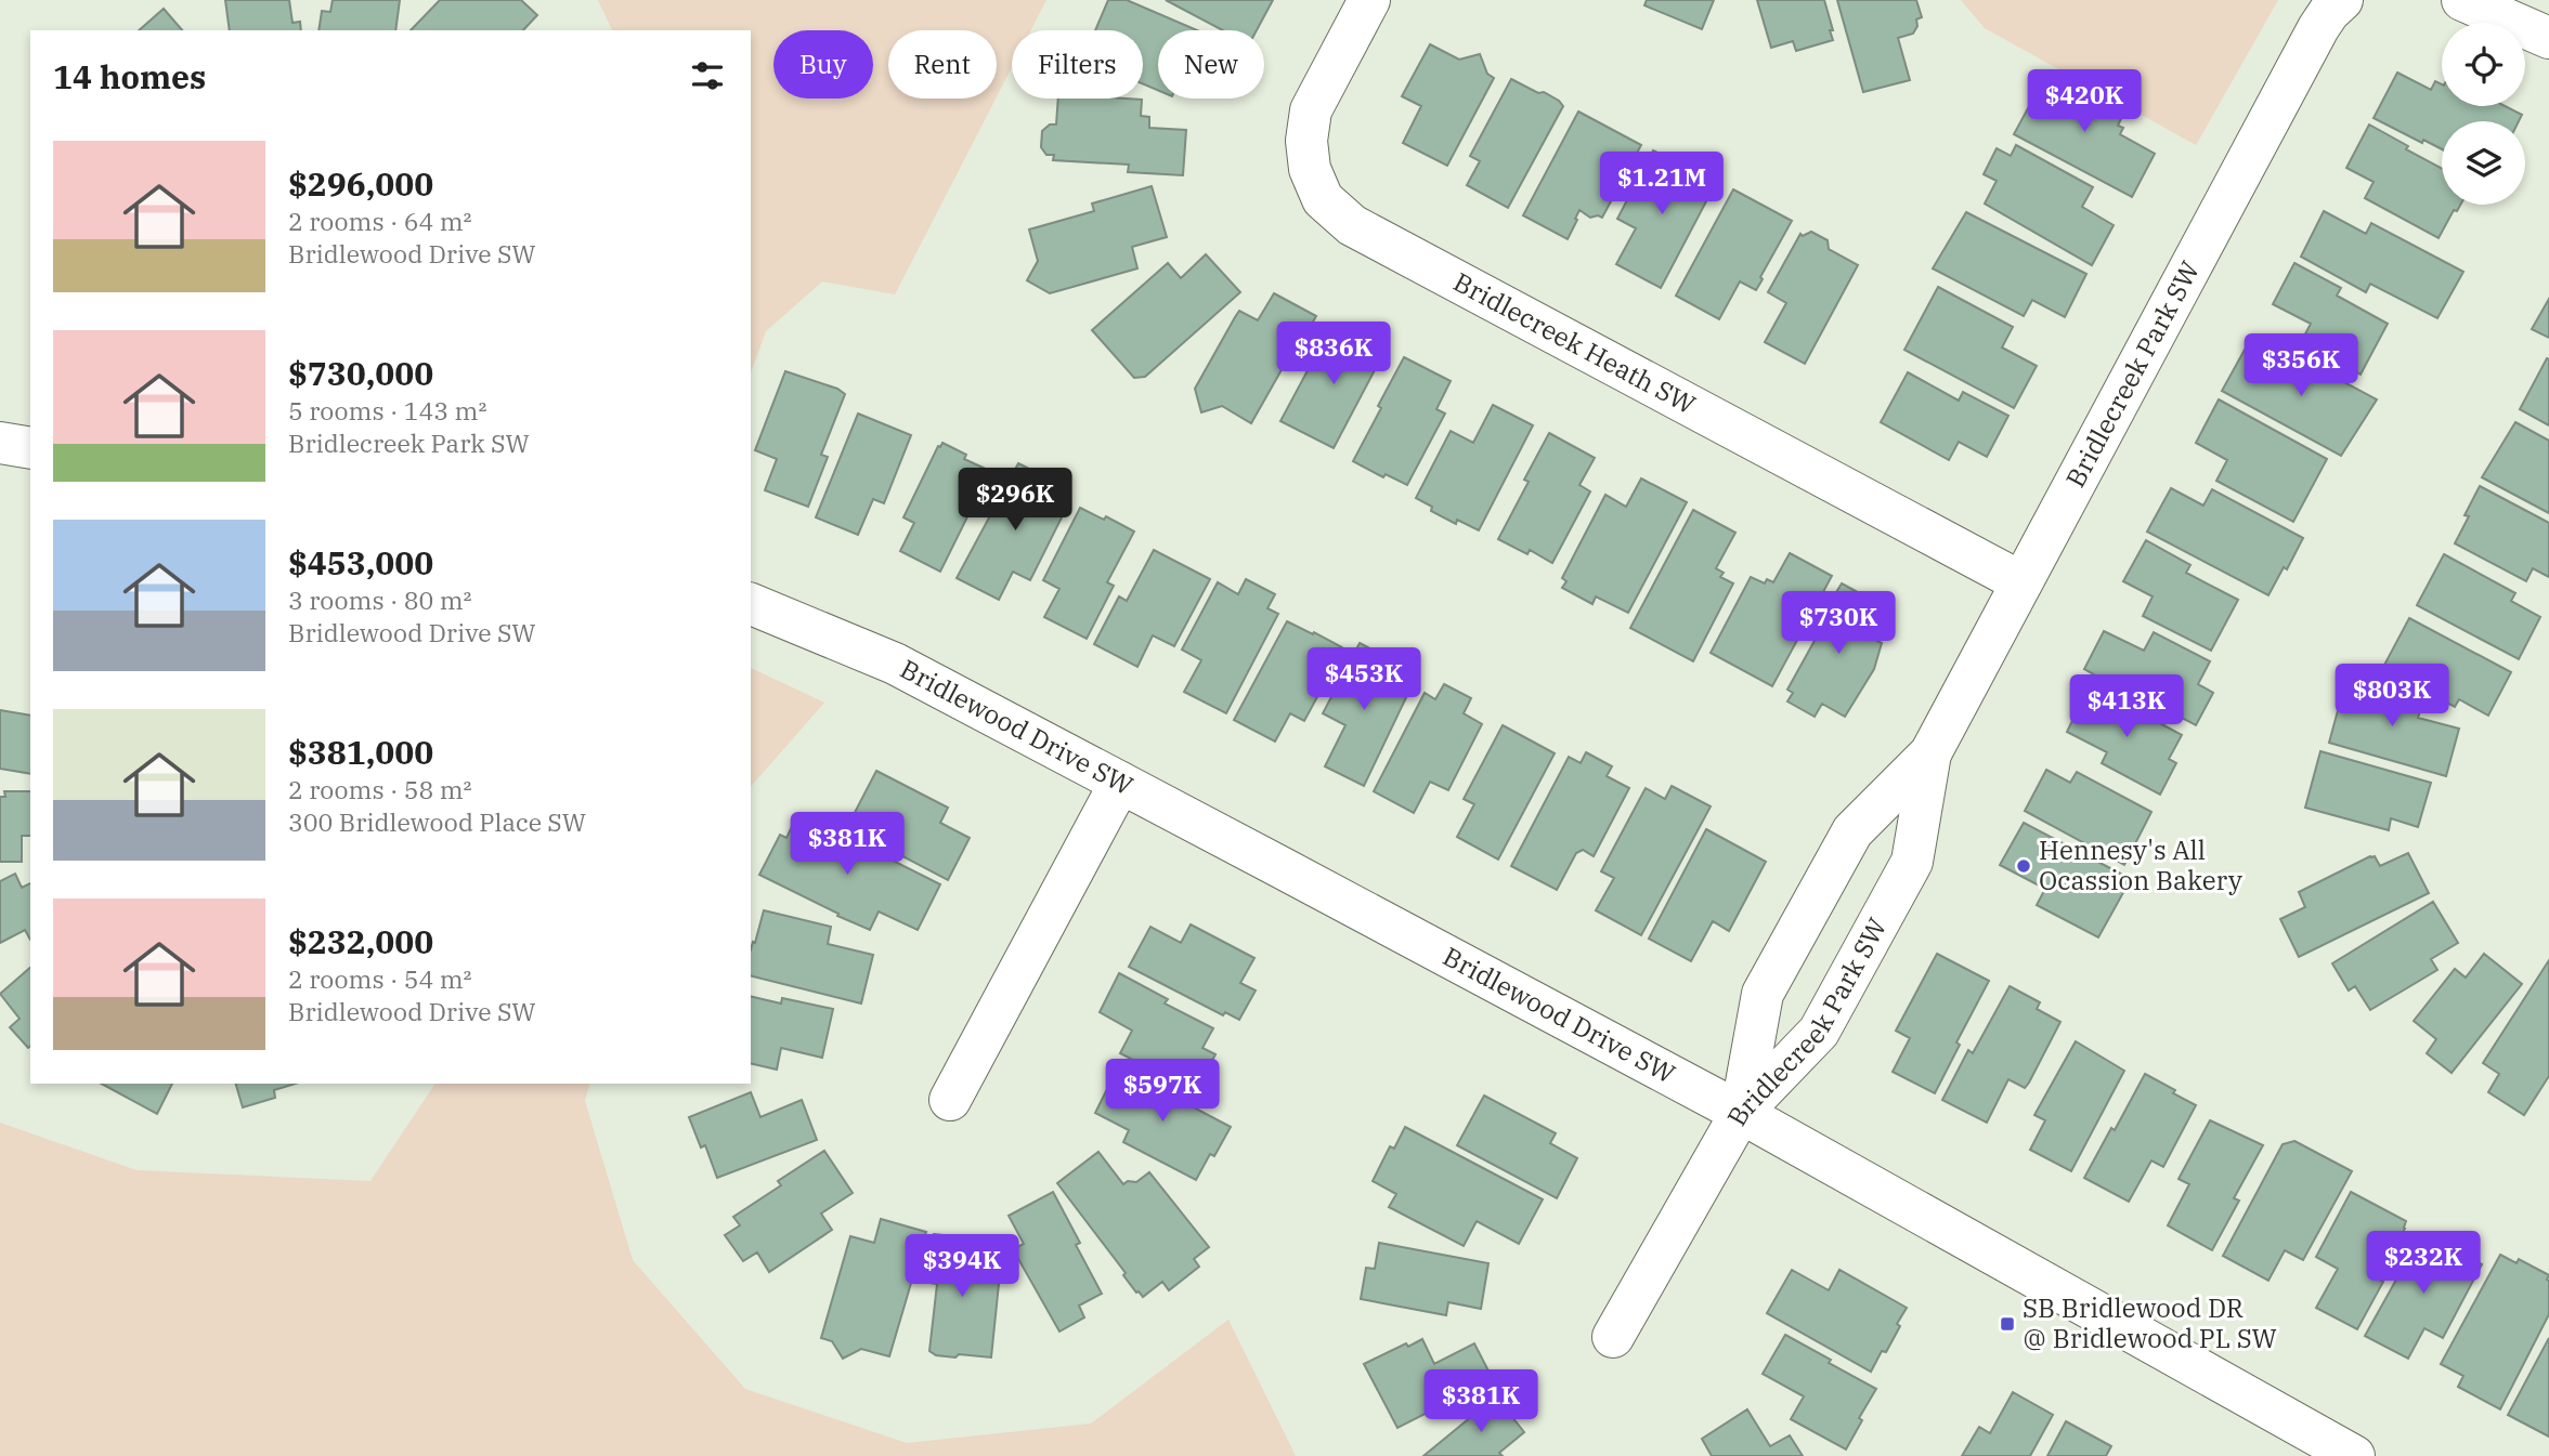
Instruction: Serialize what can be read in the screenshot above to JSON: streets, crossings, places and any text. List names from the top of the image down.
{
  "streets": {
    "street": ["Bridlecreek Heath SW", "Bridlecreek Park SW", "Bridlewood Drive SW"]
  },
  "crossings": [
    ["Bridlecreek Heath SW", "Bridlecreek Park SW"],
    ["Bridlecreek Park SW", "Bridlewood Drive SW"]
  ],
  "places": {
    "other": ["Hennesy's All Ocassion Bakery"],
    "transit": ["SB Bridlewood DR @ Bridlewood PL SW"]
  },
  "page": {
    "chip": [
      "Buy",
      "Rent",
      "Filters",
      "New"
    ],
    "heading": "14 homes",
    "price": [
      "$420K",
      "$1.21M",
      "$836K",
      "$356K",
      "$296K",
      "$730K",
      "$453K",
      "$803K",
      "$413K",
      "$381K",
      "$597K",
      "$232K",
      "$394K",
      "$381K"
    ],
    "list": [
      {
        "name": "$296,000",
        "note": "2 rooms · 64 m² · Bridlewood Drive SW"
      },
      {
        "name": "$730,000",
        "note": "5 rooms · 143 m² · Bridlecreek Park SW"
      },
      {
        "name": "$453,000",
        "note": "3 rooms · 80 m² · Bridlewood Drive SW"
      },
      {
        "name": "$381,000",
        "note": "2 rooms · 58 m² · 300 Bridlewood Place SW"
      },
      {
        "name": "$232,000",
        "note": "2 rooms · 54 m² · Bridlewood Drive SW"
      }
    ]
  }
}
